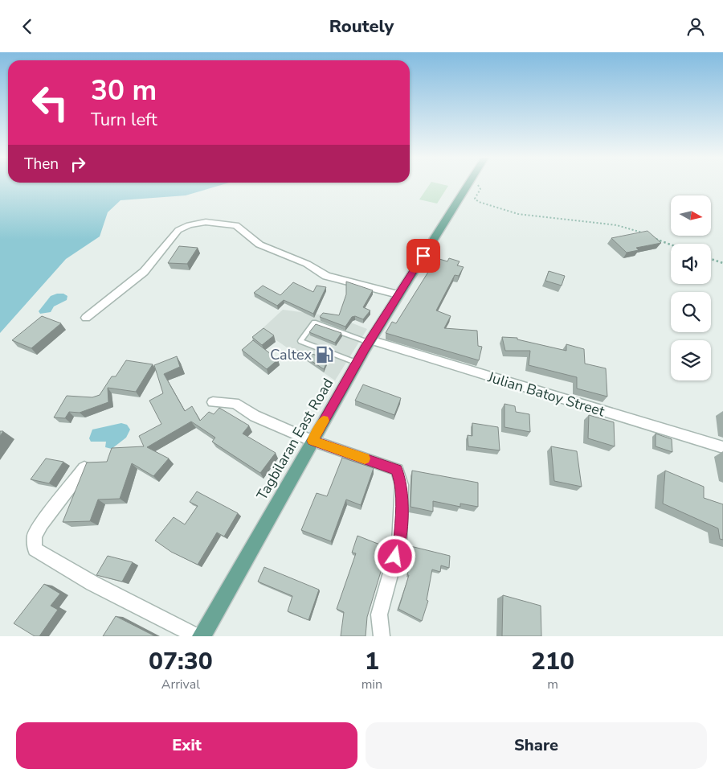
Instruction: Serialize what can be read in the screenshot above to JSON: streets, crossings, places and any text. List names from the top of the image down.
{
  "streets": {
    "main road": ["Tagbilaran East Road"],
    "street": ["Julian Batoy Street"]
  },
  "crossings": [
    ["Julian Batoy Street", "Tagbilaran East Road"]
  ],
  "places": {
    "fuel station": ["Caltex"]
  },
  "north": "right",
  "page": {
    "header": "Routely",
    "turn": ["30 m", "Turn left"],
    "then": "Then",
    "eta": [
      "07:30",
      "Arrival",
      "1",
      "min",
      "210",
      "m"
    ],
    "buttons": ["Exit", "Share"]
  }
}
